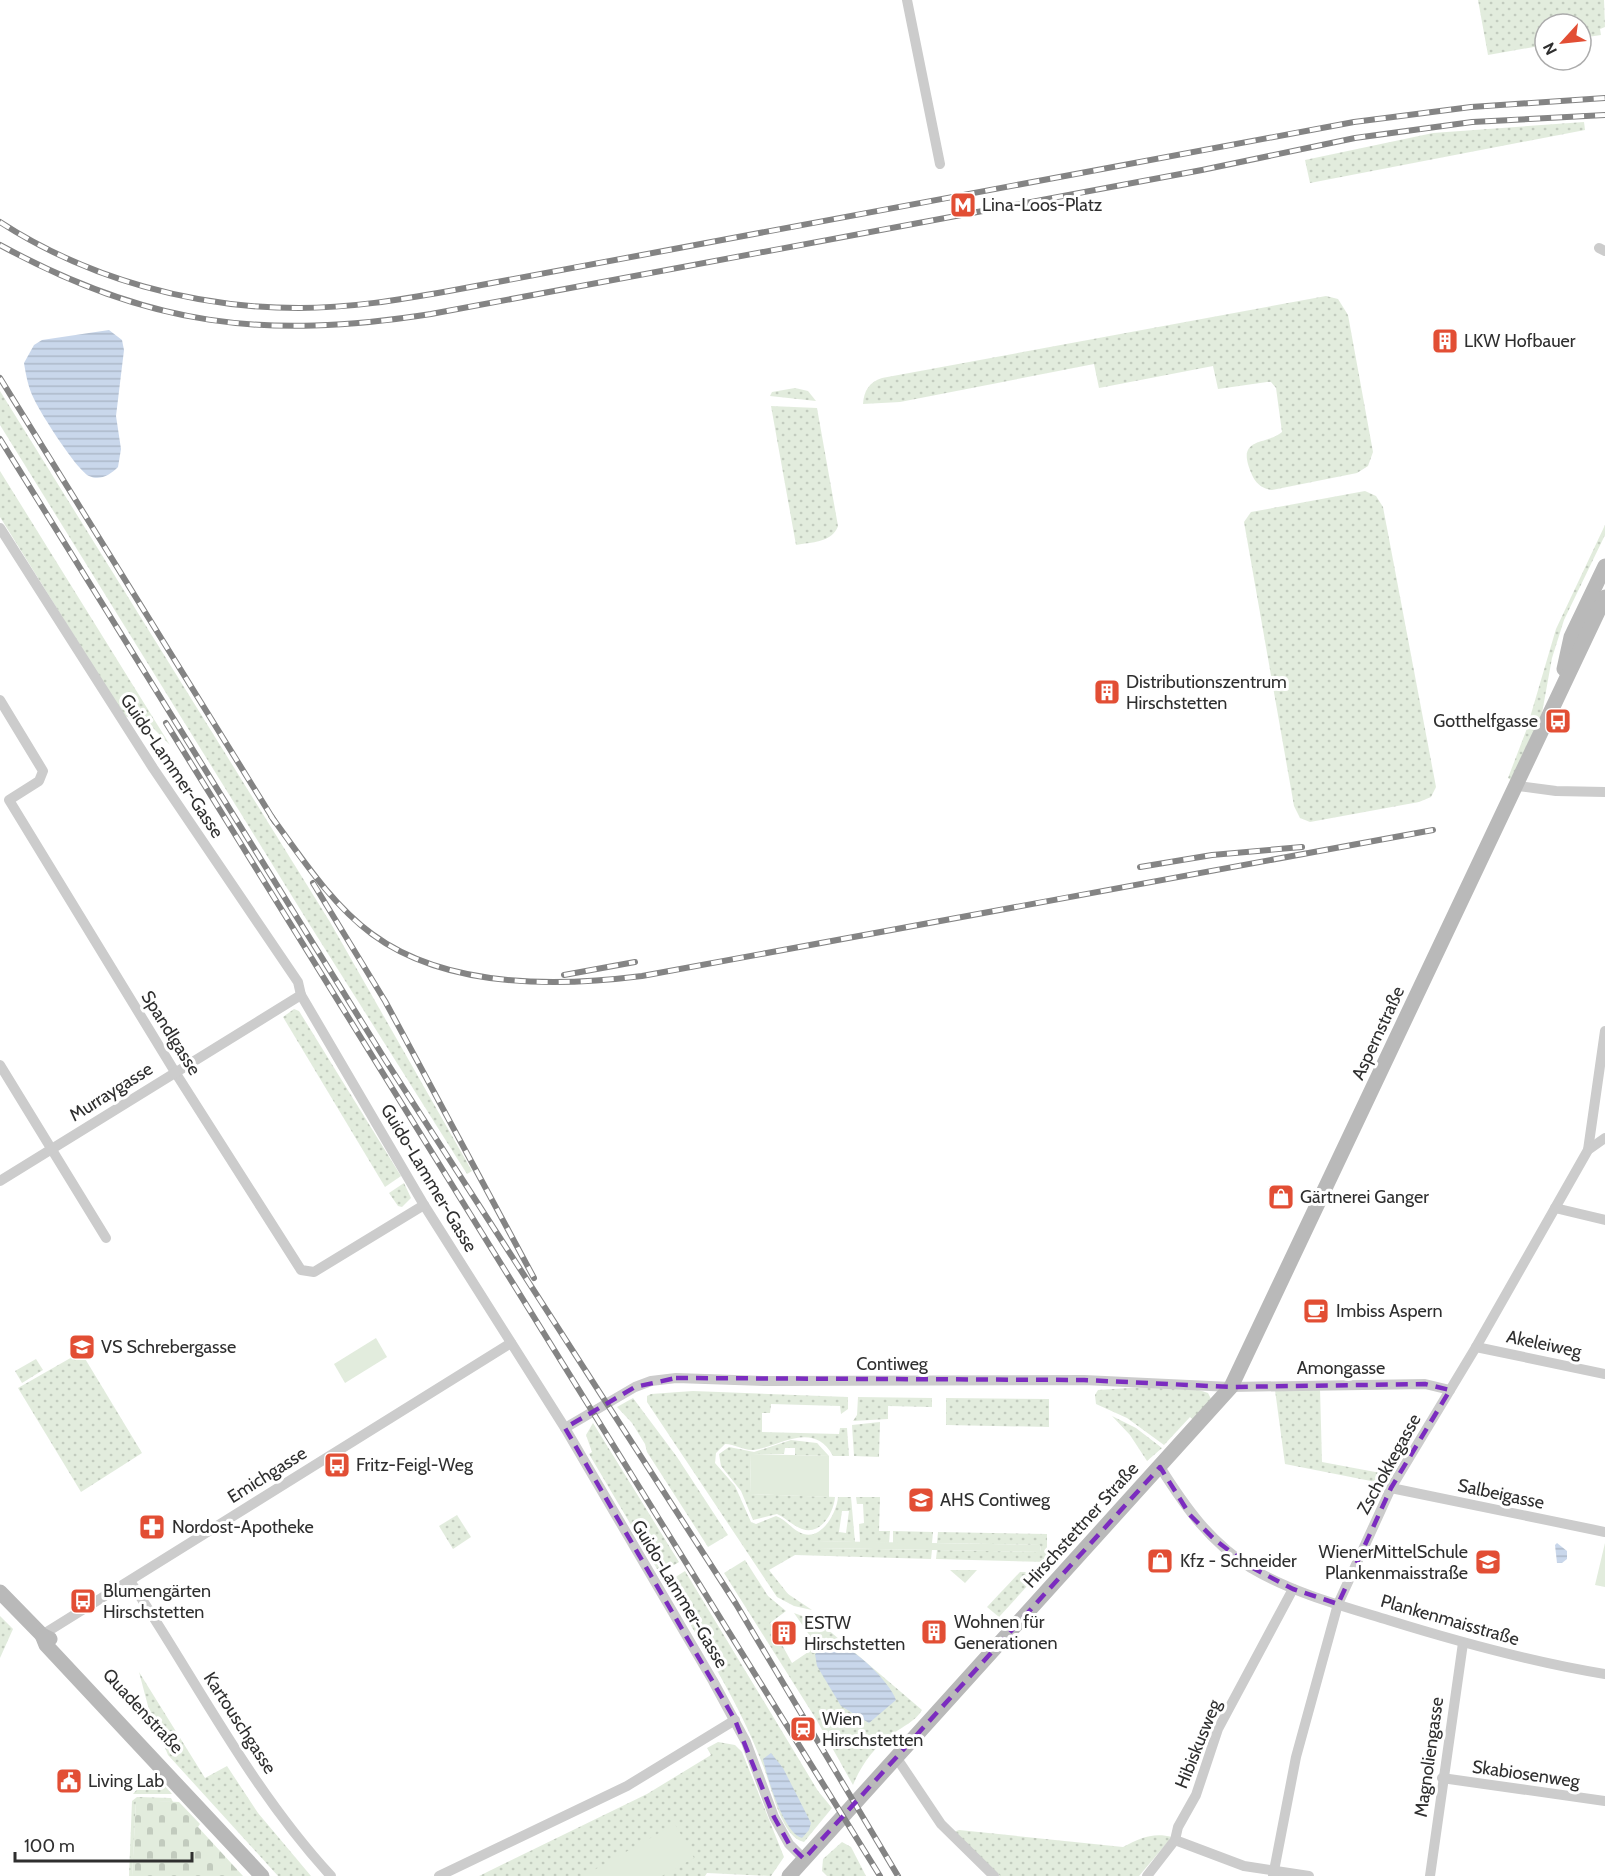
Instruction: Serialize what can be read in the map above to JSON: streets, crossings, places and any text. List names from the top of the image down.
{
  "streets": {
    "main road": ["Aspernstraße", "Hirschstettner Straße", "Quadenstraße"],
    "street": [
      "Guido-Lammer-Gasse",
      "Spandlgasse",
      "Murraygasse",
      "Akeleiweg",
      "Contiweg",
      "Amongasse",
      "Zschokkegasse",
      "Emichgasse",
      "Salbeigasse",
      "Plankenmaisstraße",
      "Kartouschgasse",
      "Hibiskusweg",
      "Magnoliengasse",
      "Skabiosenweg"
    ]
  },
  "crossings": [
    ["Guido-Lammer-Gasse", "Spandlgasse"],
    ["Guido-Lammer-Gasse", "Murraygasse"],
    ["Guido-Lammer-Gasse", "Contiweg"],
    ["Guido-Lammer-Gasse", "Emichgasse"],
    ["Guido-Lammer-Gasse", "Hirschstettner Straße"],
    ["Spandlgasse", "Murraygasse"],
    ["Aspernstraße", "Contiweg"],
    ["Aspernstraße", "Amongasse"],
    ["Aspernstraße", "Hirschstettner Straße"],
    ["Akeleiweg", "Zschokkegasse"],
    ["Contiweg", "Amongasse"],
    ["Contiweg", "Hirschstettner Straße"],
    ["Amongasse", "Zschokkegasse"],
    ["Amongasse", "Hirschstettner Straße"],
    ["Zschokkegasse", "Salbeigasse"],
    ["Zschokkegasse", "Plankenmaisstraße"],
    ["Emichgasse", "Quadenstraße"],
    ["Emichgasse", "Kartouschgasse"],
    ["Hirschstettner Straße", "Plankenmaisstraße"],
    ["Plankenmaisstraße", "Hibiskusweg"],
    ["Plankenmaisstraße", "Magnoliengasse"],
    ["Magnoliengasse", "Skabiosenweg"]
  ],
  "places": {
    "metro station": ["Lina-Loos-Platz"],
    "building": [
      "LKW Hofbauer",
      "Distributionszentrum Hirschstetten",
      "Wohnen für Generationen",
      "ESTW Hirschstetten"
    ],
    "bus stop": ["Gotthelfgasse", "Fritz-Feigl-Weg", "Blumengärten Hirschstetten"],
    "shop": ["Gärtnerei Ganger", "Kfz - Schneider"],
    "cafe": ["Imbiss Aspern"],
    "school or university": ["VS Schrebergasse", "AHS Contiweg", "WienerMittelSchule Plankenmaisstraße"],
    "pharmacy": ["Nordost-Apotheke"],
    "station": ["Wien Hirschstetten"],
    "public building": ["Living Lab"]
  },
  "scale_bar": "100 m",
  "north": "bottom left"
}
